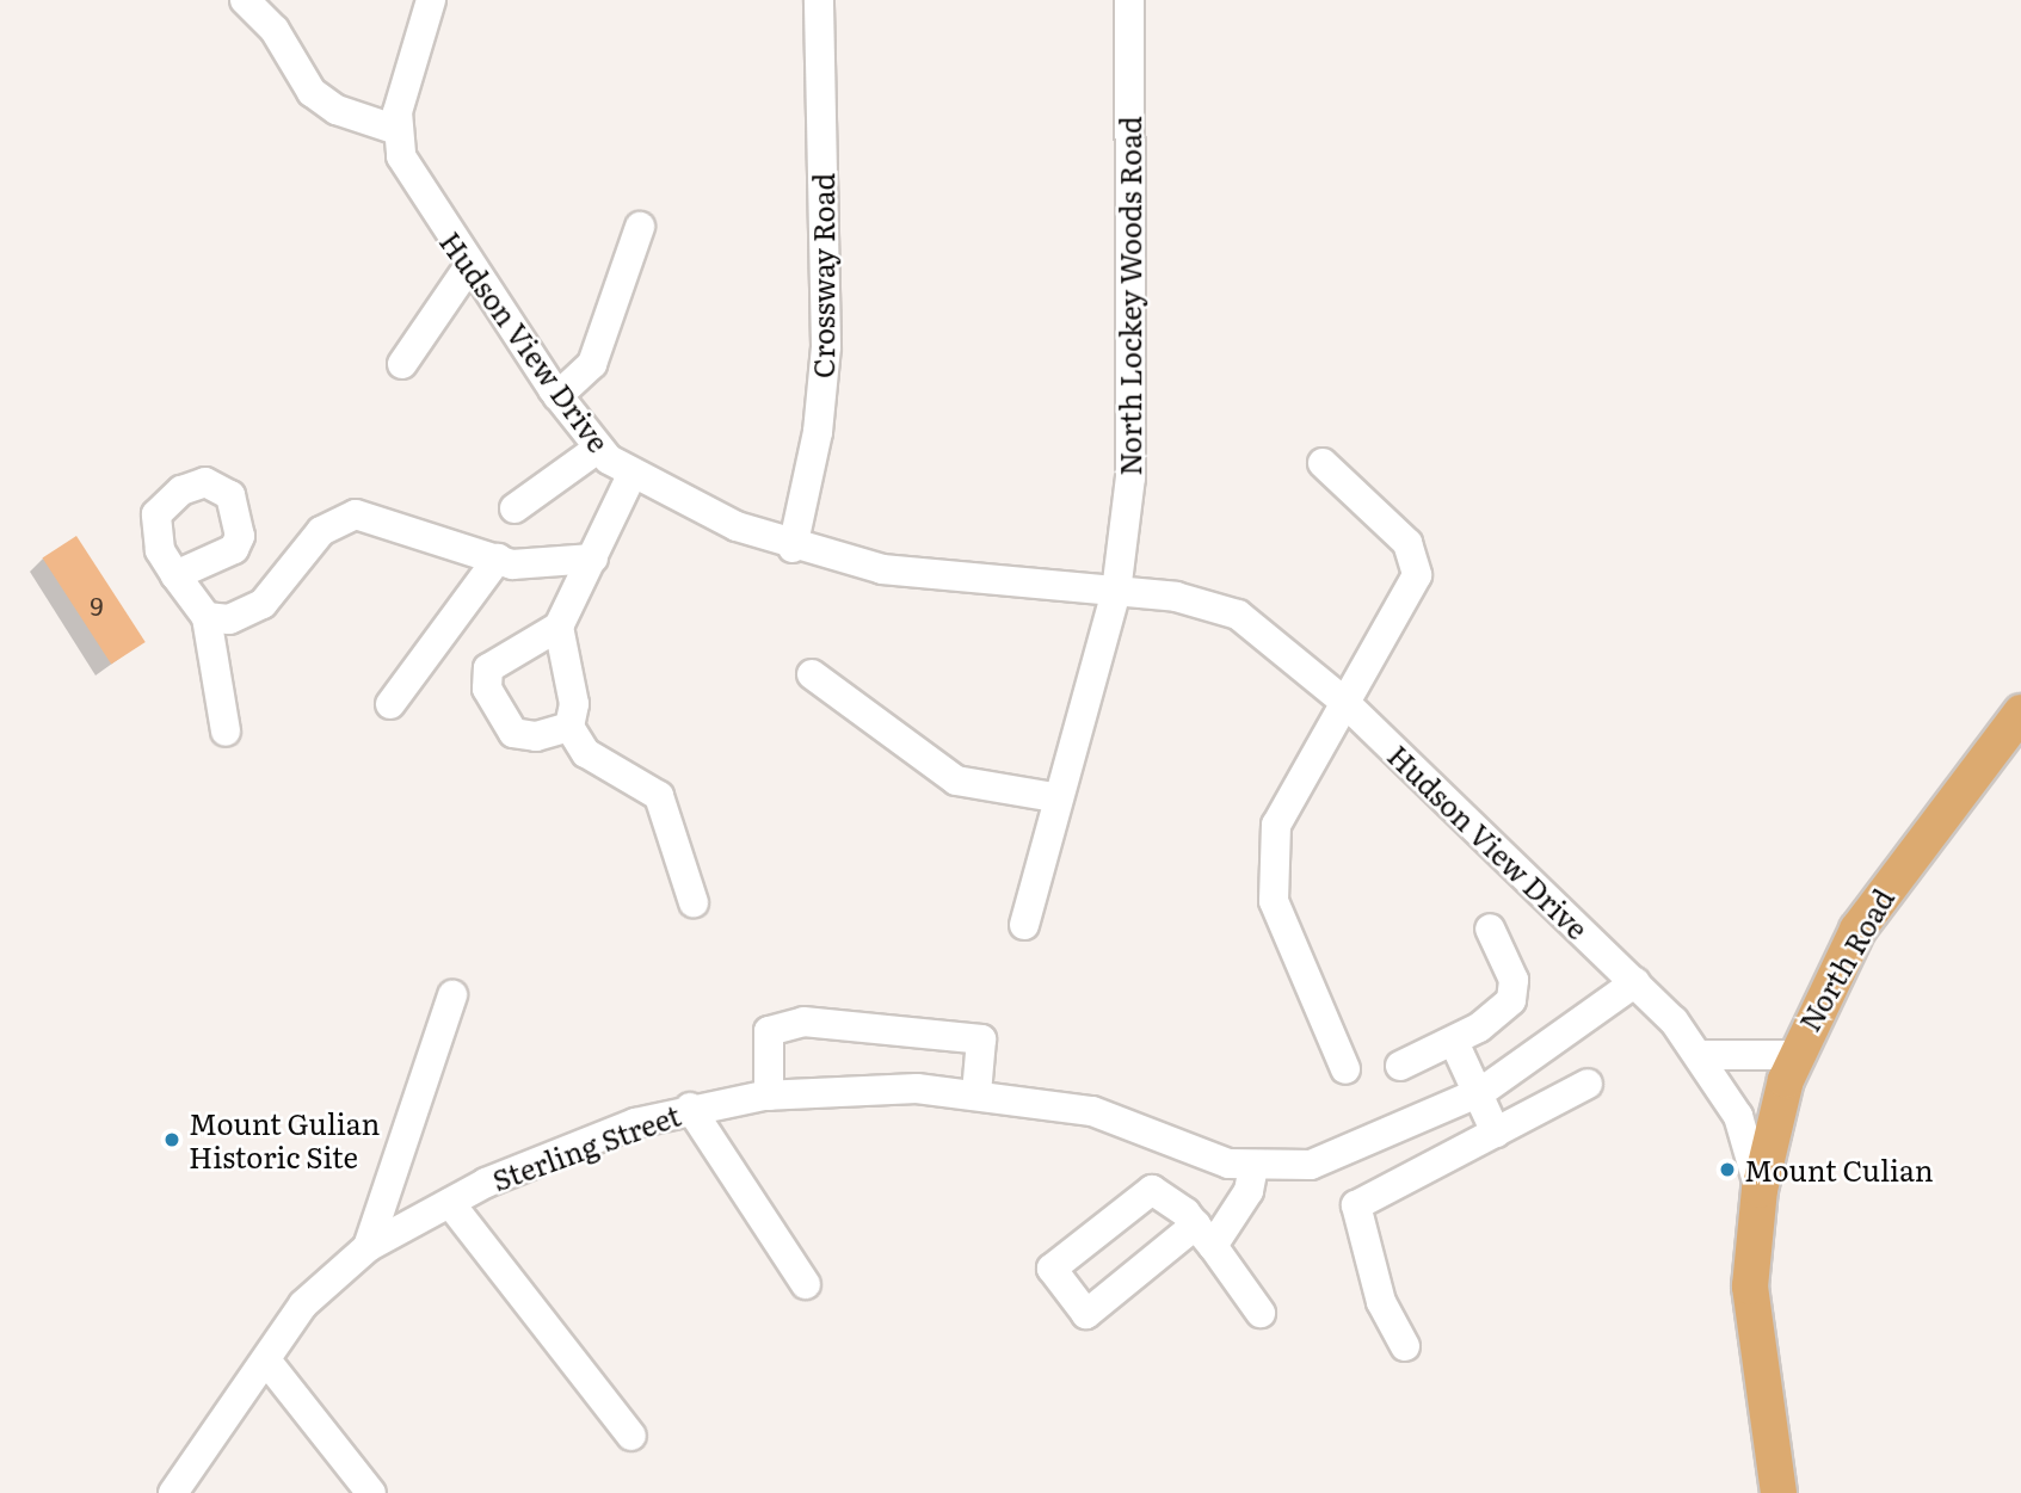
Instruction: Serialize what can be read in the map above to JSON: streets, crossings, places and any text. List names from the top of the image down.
{
  "streets": {
    "main road": ["North Road"],
    "street": [
      "Crossway Road",
      "North Lockey Woods Road",
      "Hudson View Drive",
      "Sterling Street"
    ]
  },
  "crossings": [
    ["Crossway Road", "Hudson View Drive"],
    ["North Lockey Woods Road", "Hudson View Drive"],
    ["Hudson View Drive", "North Road"]
  ],
  "places": ["Mount Gulian Historic Site", "Mount Culian"],
  "house_numbers": ["9"]
}
